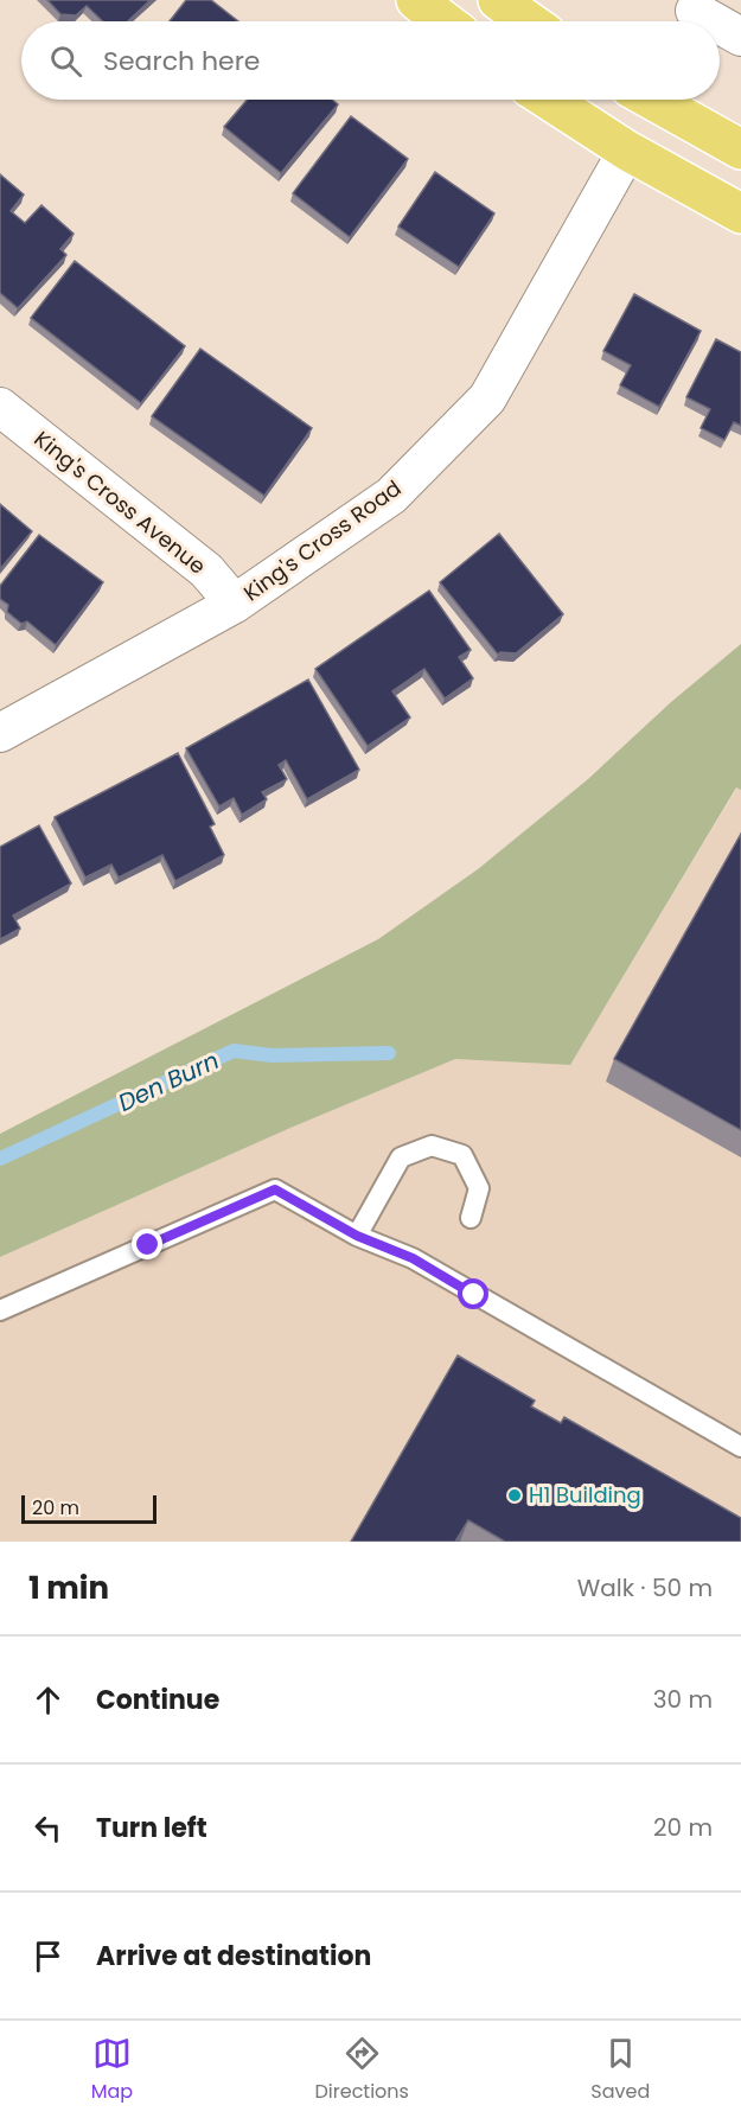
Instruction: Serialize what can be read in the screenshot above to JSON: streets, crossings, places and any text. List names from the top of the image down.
{
  "streets": {
    "street": ["King's Cross Avenue", "King's Cross Road"]
  },
  "crossings": [
    ["King's Cross Avenue", "King's Cross Road"]
  ],
  "water": ["Den Burn"],
  "places": ["H1 Building"],
  "scale_bar": "20 m",
  "page": {
    "search": "Search here",
    "scale": "20 m",
    "heading": ["1 min", "Walk · 50 m"],
    "list": [
      ["Continue", "30 m"],
      ["Turn left", "20 m"],
      "Arrive at destination"
    ],
    "nav": ["Map", "Directions", "Saved"]
  }
}
